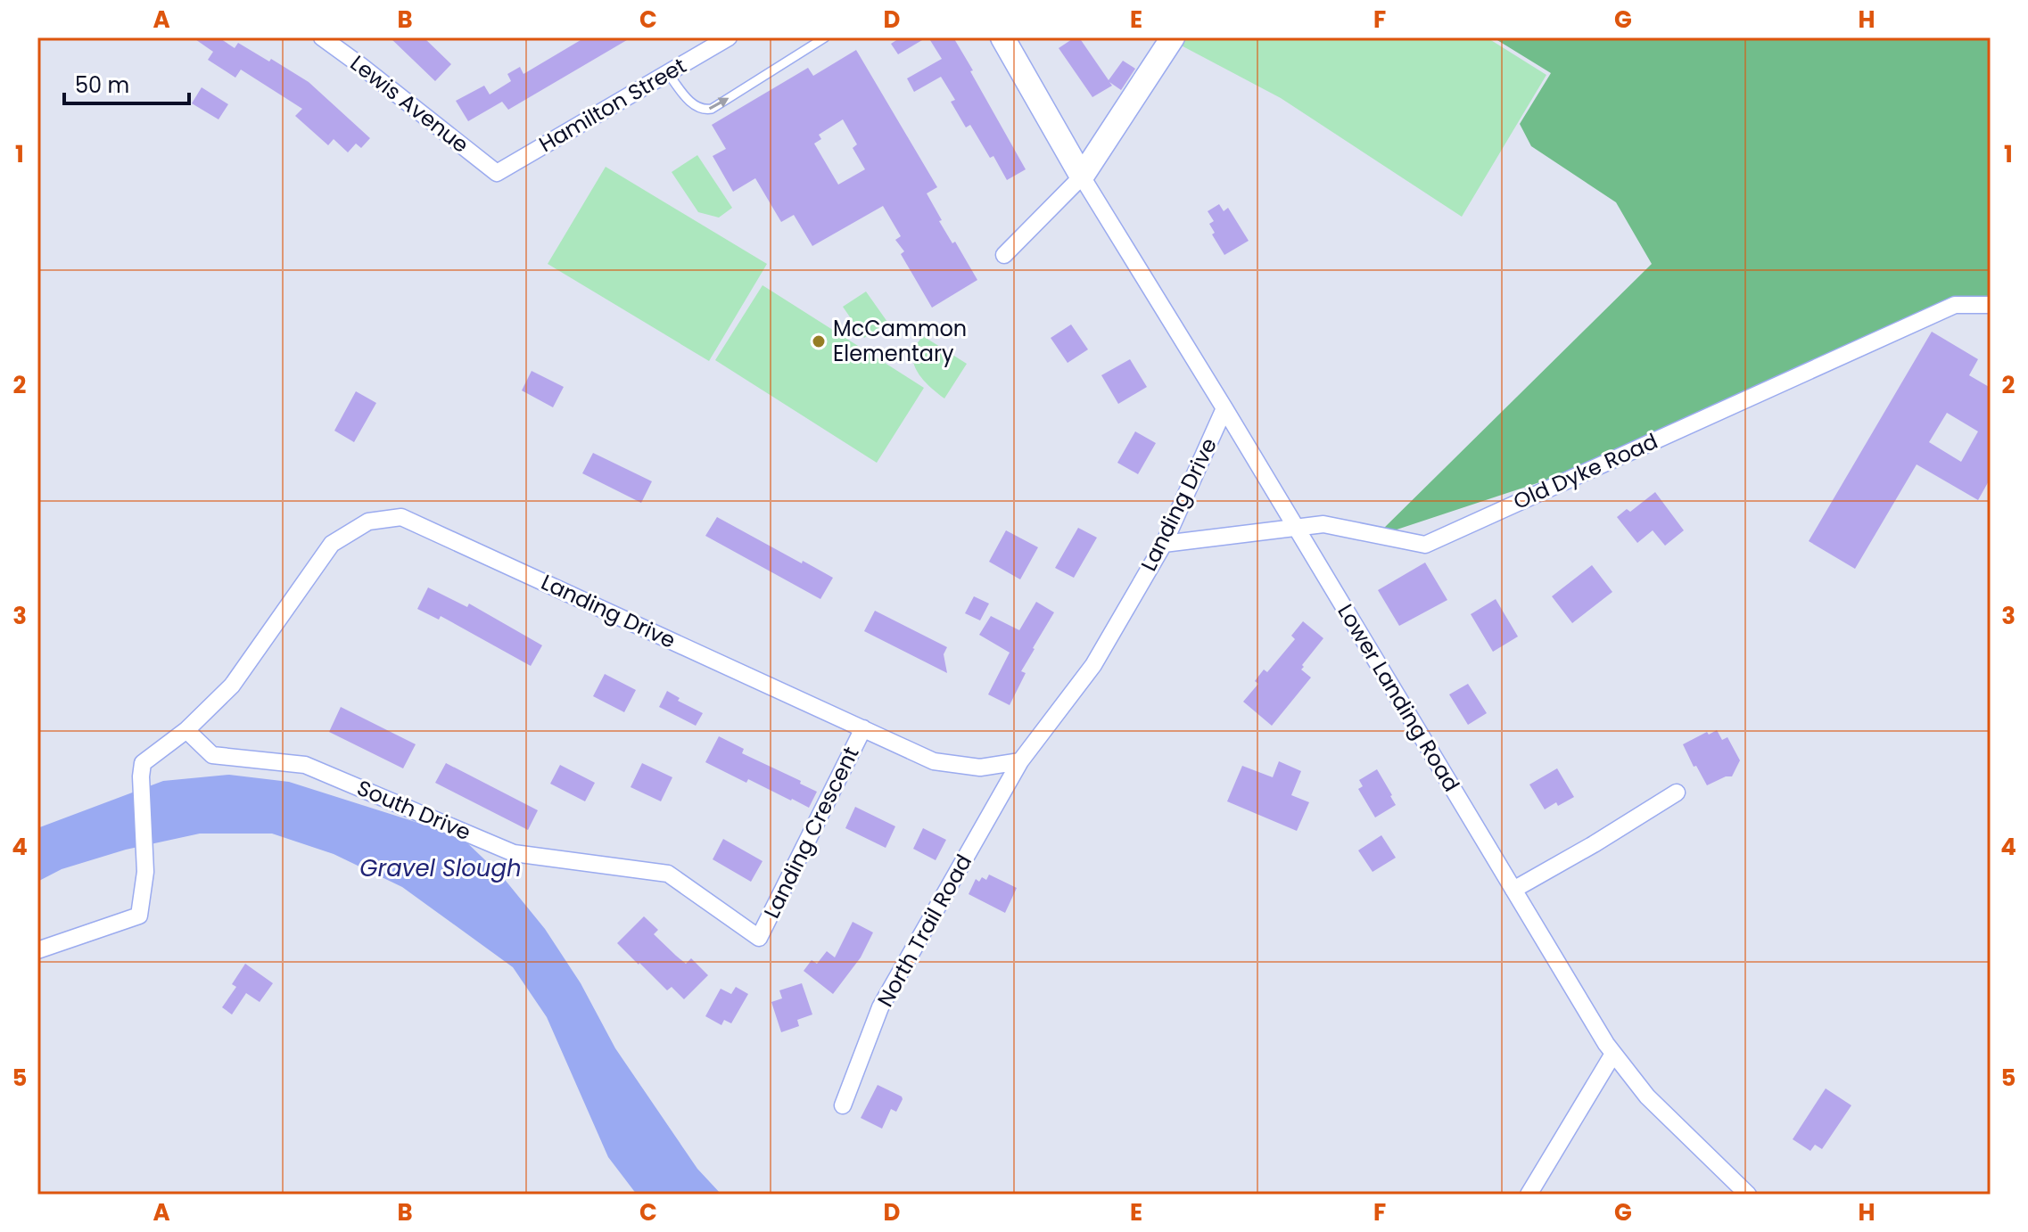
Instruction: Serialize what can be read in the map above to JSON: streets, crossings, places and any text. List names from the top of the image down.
{
  "streets": {
    "street": [
      "Lewis Avenue",
      "Hamilton Street",
      "Old Dyke Road",
      "Landing Drive",
      "Lower Landing Road",
      "South Drive",
      "Landing Crescent",
      "North Trail Road"
    ]
  },
  "crossings": [
    ["Lewis Avenue", "Hamilton Street"],
    ["Old Dyke Road", "Landing Drive"],
    ["Old Dyke Road", "Lower Landing Road"],
    ["Landing Drive", "Lower Landing Road"],
    ["Landing Drive", "South Drive"],
    ["Landing Drive", "Landing Crescent"],
    ["Landing Drive", "North Trail Road"],
    ["South Drive", "Landing Crescent"]
  ],
  "water": ["Gravel Slough"],
  "places": ["McCammon Elementary"],
  "scale_bar": "50 m",
  "grid": {
    "columns": [
      "A",
      "B",
      "C",
      "D",
      "E",
      "F",
      "G",
      "H"
    ],
    "rows": [
      "1",
      "2",
      "3",
      "4",
      "5"
    ]
  }
}
